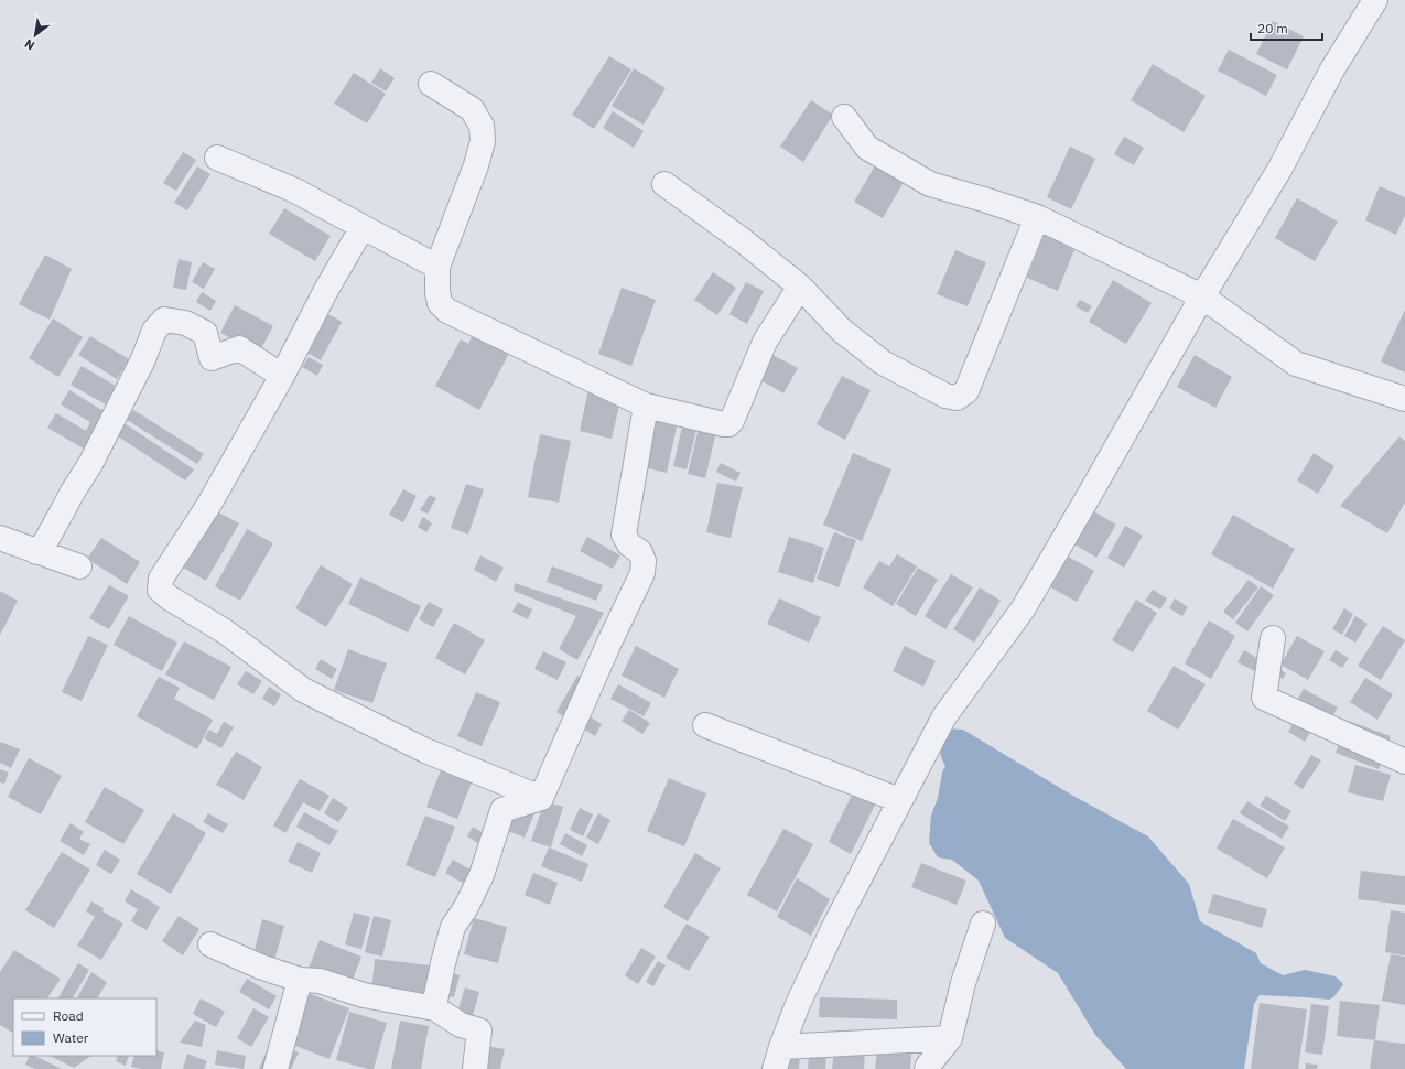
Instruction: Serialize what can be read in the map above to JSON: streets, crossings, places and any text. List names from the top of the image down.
{
  "legend": ["Road", "Water"],
  "scale_bar": "20 m",
  "north": "bottom left"
}
